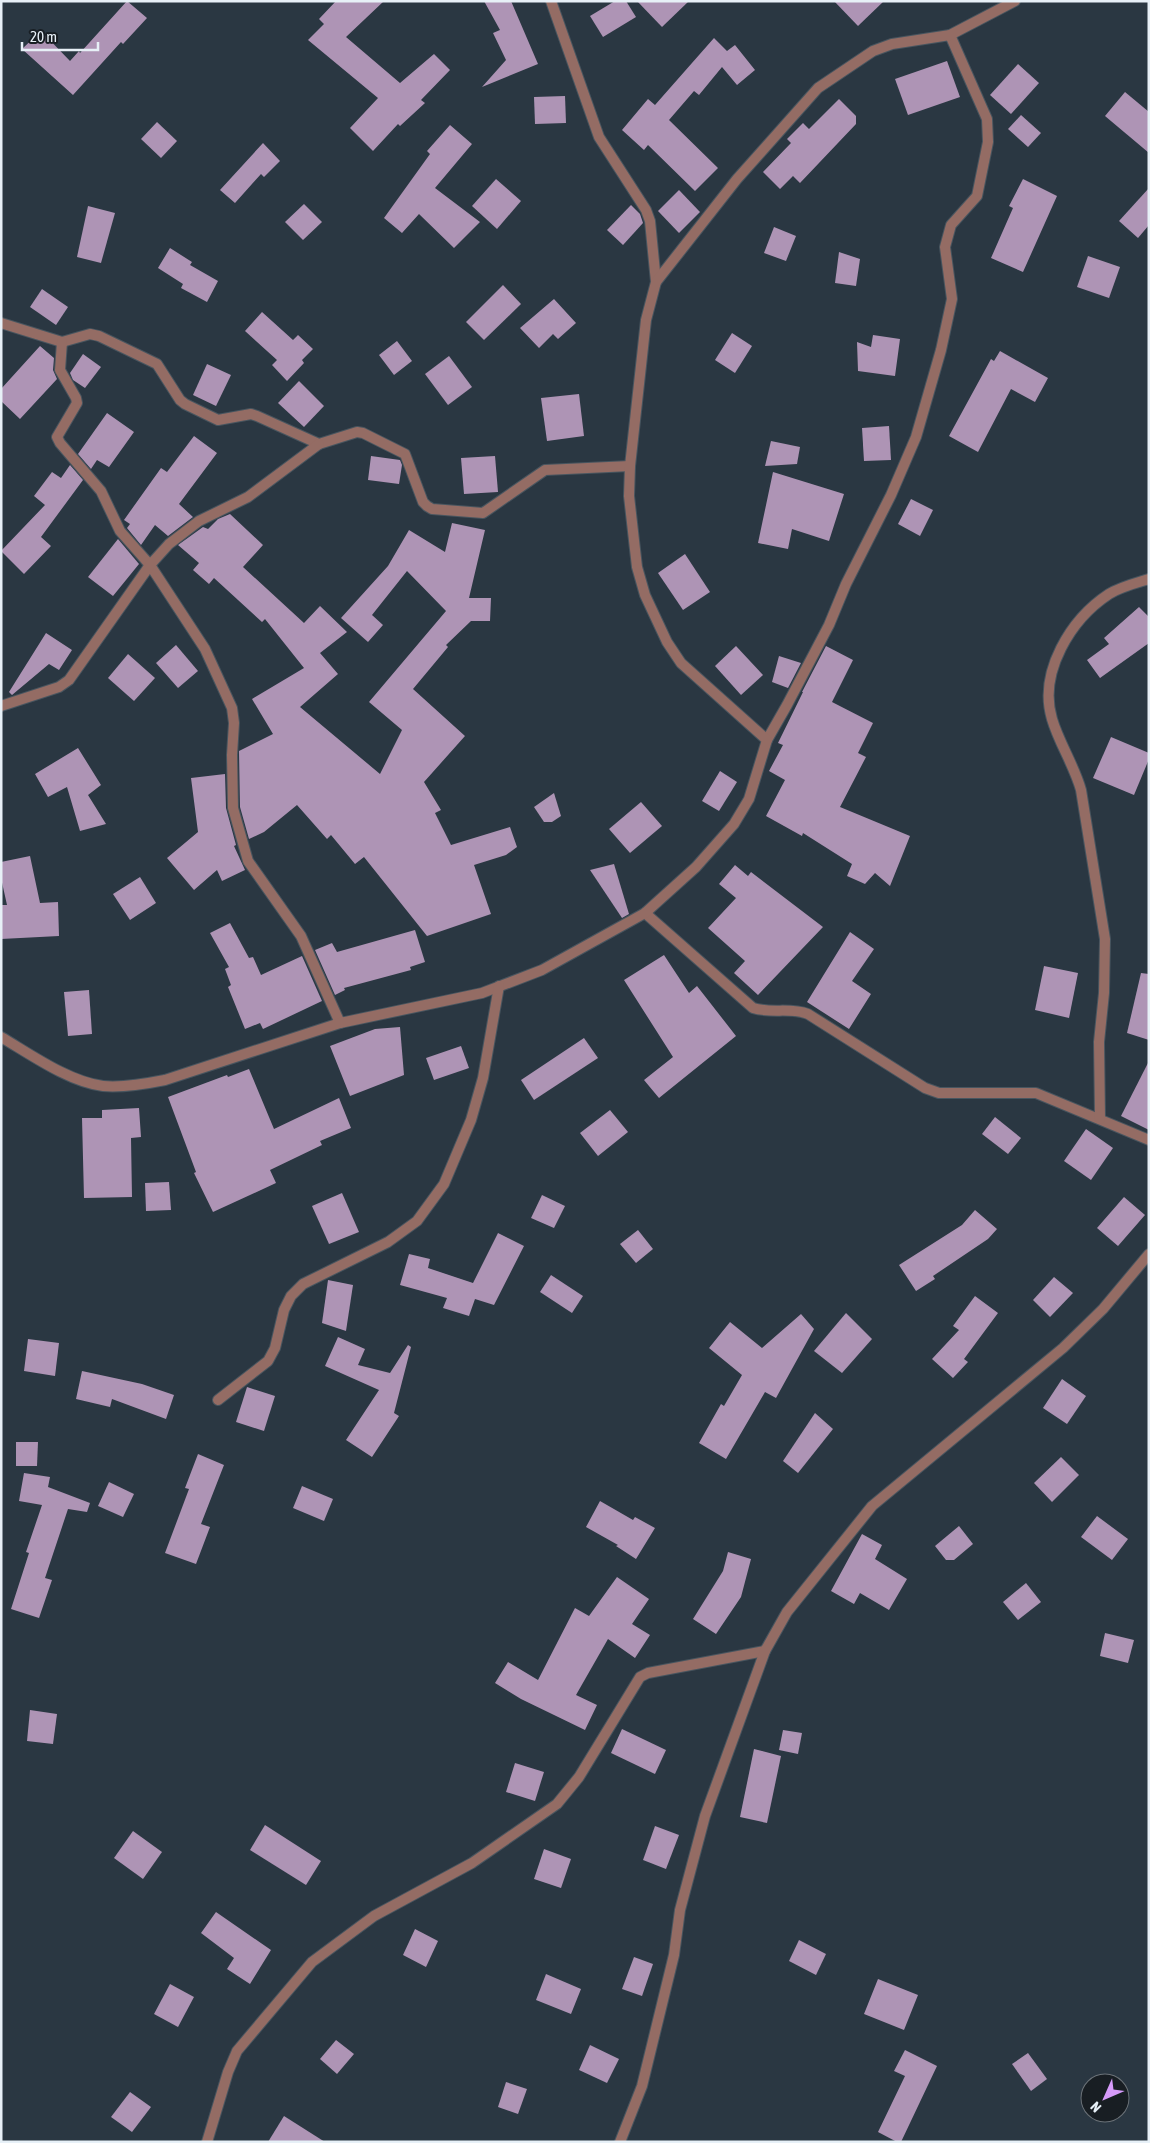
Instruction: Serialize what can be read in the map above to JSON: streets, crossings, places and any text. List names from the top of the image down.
{
  "scale_bar": "20 m",
  "north": "bottom left"
}
